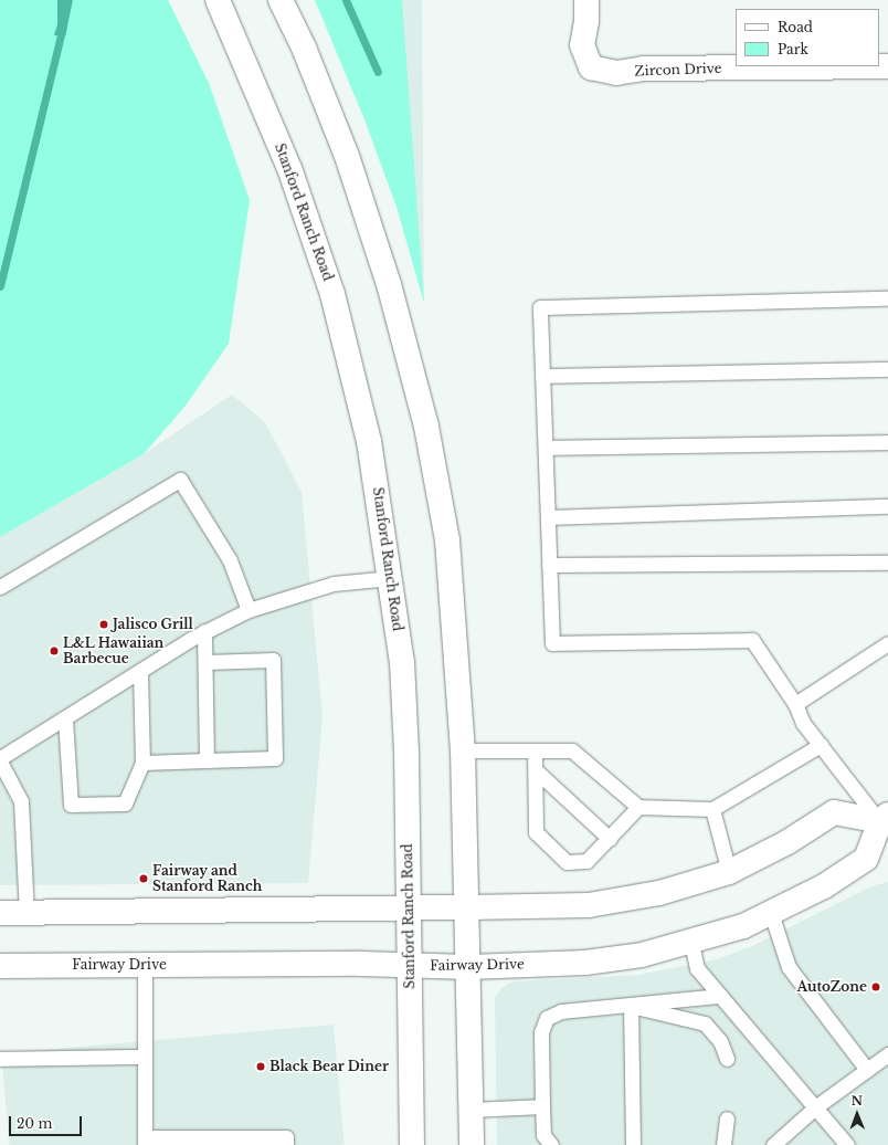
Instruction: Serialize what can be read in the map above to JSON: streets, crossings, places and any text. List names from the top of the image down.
{
  "streets": {
    "main road": ["Zircon Drive", "Stanford Ranch Road", "Fairway Drive"]
  },
  "crossings": [
    ["Stanford Ranch Road", "Fairway Drive"]
  ],
  "places": [
    "Jalisco Grill",
    "L&L Hawaiian Barbecue",
    "Fairway and Stanford Ranch",
    "AutoZone",
    "Black Bear Diner"
  ],
  "legend": ["Road", "Park"],
  "scale_bar": "20 m",
  "north": "top"
}
